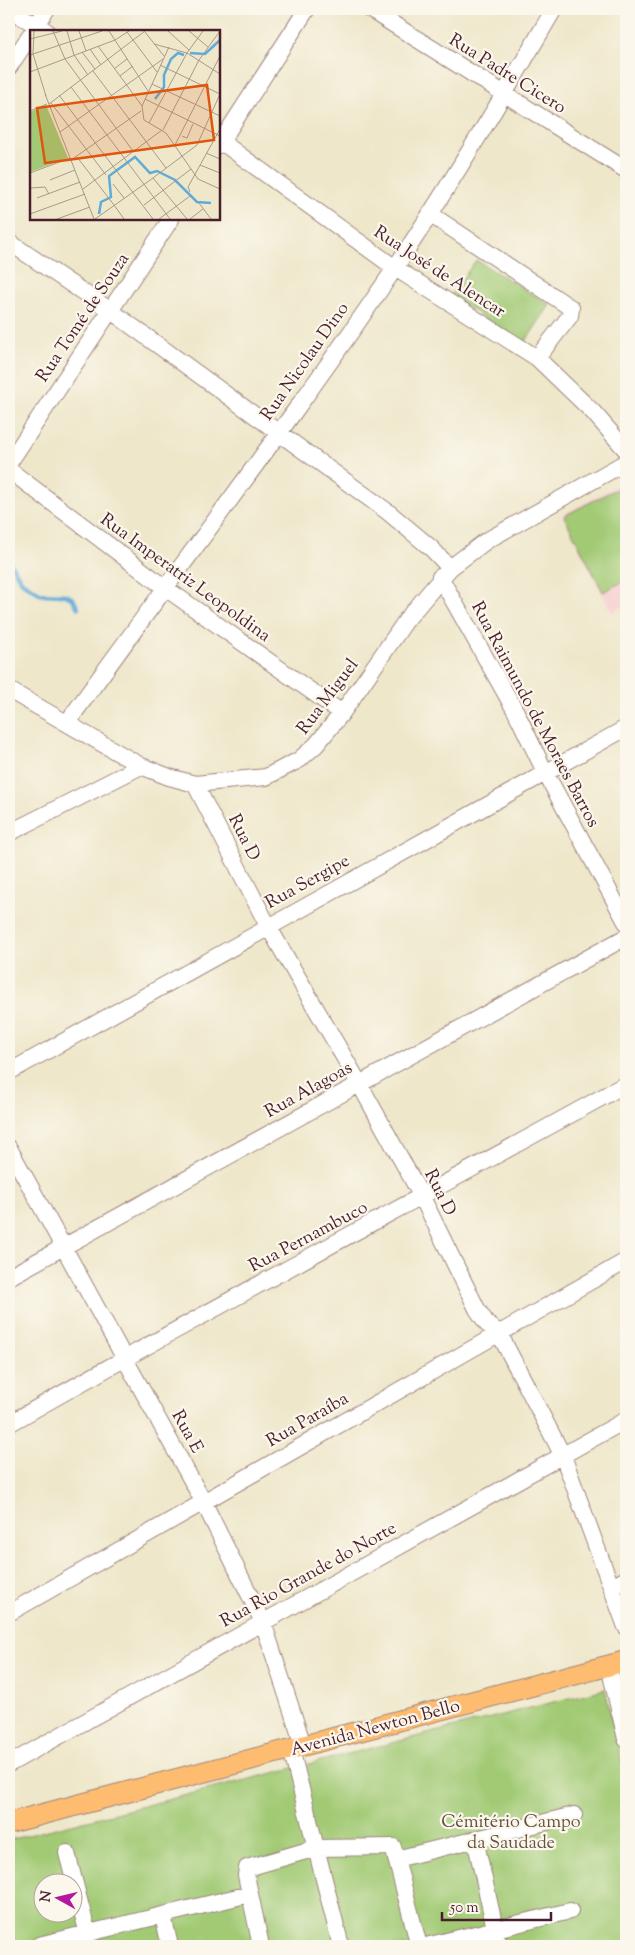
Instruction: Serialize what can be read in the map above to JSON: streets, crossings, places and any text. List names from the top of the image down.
{
  "streets": {
    "main road": ["Avenida Newton Bello"],
    "street": [
      "Rua Padre Cicero",
      "Rua José de Alencar",
      "Rua Tomé de Souza",
      "Rua Nicolau Dino",
      "Rua Imperatriz Leopoldina",
      "Rua Miguel",
      "Rua Raimundo de Moraes Barros",
      "Rua D",
      "Rua Sergipe",
      "Rua Alagoas",
      "Rua Pernambuco",
      "Rua Paraíba",
      "Rua E",
      "Rua Rio Grande do Norte"
    ]
  },
  "crossings": [
    ["Rua Padre Cicero", "Rua Nicolau Dino"],
    ["Rua José de Alencar", "Rua Nicolau Dino"],
    ["Rua Tomé de Souza", "Rua Raimundo de Moraes Barros"],
    ["Rua Nicolau Dino", "Rua Imperatriz Leopoldina"],
    ["Rua Nicolau Dino", "Rua Miguel"],
    ["Rua Nicolau Dino", "Rua Raimundo de Moraes Barros"],
    ["Rua Imperatriz Leopoldina", "Rua Miguel"],
    ["Rua Miguel", "Rua Raimundo de Moraes Barros"],
    ["Rua Miguel", "Rua D"],
    ["Rua Raimundo de Moraes Barros", "Rua Sergipe"],
    ["Rua D", "Rua Sergipe"],
    ["Rua D", "Rua Alagoas"],
    ["Rua D", "Rua Pernambuco"],
    ["Rua D", "Rua Paraíba"],
    ["Rua D", "Rua Rio Grande do Norte"],
    ["Rua Alagoas", "Rua E"],
    ["Rua Pernambuco", "Rua E"],
    ["Rua Paraíba", "Rua E"],
    ["Rua E", "Rua Rio Grande do Norte"],
    ["Rua E", "Avenida Newton Bello"]
  ],
  "parks": ["Cémitério Campo da Saudade"],
  "scale_bar": "50 m",
  "north": "left"
}
